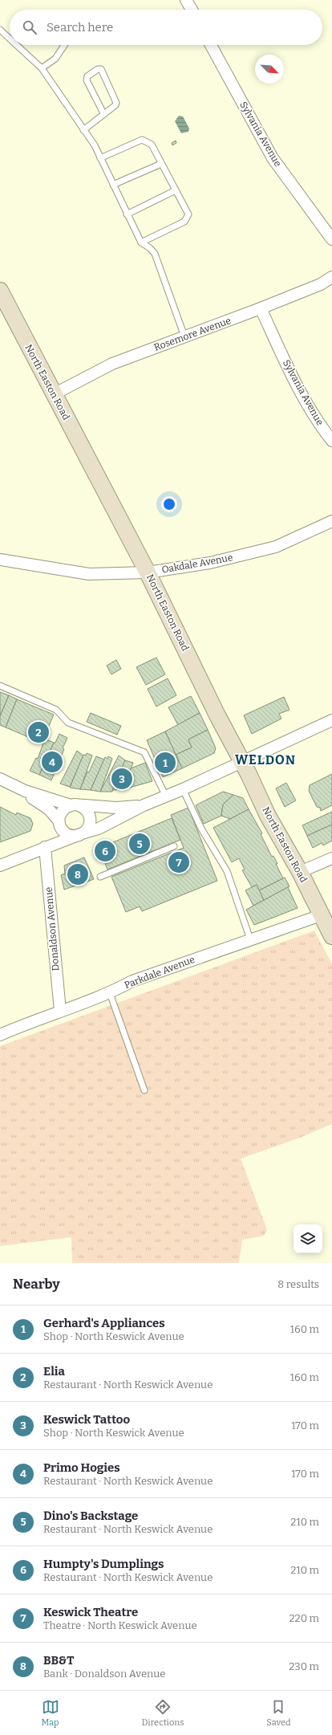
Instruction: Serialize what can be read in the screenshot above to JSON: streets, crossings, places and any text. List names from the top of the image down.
{
  "streets": {
    "main road": ["North Easton Road"],
    "street": [
      "Sylvania Avenue",
      "Rosemore Avenue",
      "Oakdale Avenue",
      "Donaldson Avenue",
      "Parkdale Avenue"
    ]
  },
  "crossings": [
    ["Sylvania Avenue", "Rosemore Avenue"],
    ["Rosemore Avenue", "North Easton Road"],
    ["North Easton Road", "Oakdale Avenue"],
    ["North Easton Road", "Parkdale Avenue"],
    ["Donaldson Avenue", "Parkdale Avenue"]
  ],
  "districts": ["WELDON"],
  "north": "bottom right",
  "page": {
    "search": "Search here",
    "pins": [
      "2",
      "4",
      "1",
      "3",
      "5",
      "6",
      "7",
      "8"
    ],
    "heading": ["Nearby", "8 results"],
    "list": [
      {
        "mark": "1",
        "name": "Gerhard's Appliances",
        "note": "Shop · North Keswick Avenue",
        "value": "160 m"
      },
      {
        "mark": "2",
        "name": "Elia",
        "note": "Restaurant · North Keswick Avenue",
        "value": "160 m"
      },
      {
        "mark": "3",
        "name": "Keswick Tattoo",
        "note": "Shop · North Keswick Avenue",
        "value": "170 m"
      },
      {
        "mark": "4",
        "name": "Primo Hogies",
        "note": "Restaurant · North Keswick Avenue",
        "value": "170 m"
      },
      {
        "mark": "5",
        "name": "Dino's Backstage",
        "note": "Restaurant · North Keswick Avenue",
        "value": "210 m"
      },
      {
        "mark": "6",
        "name": "Humpty's Dumplings",
        "note": "Restaurant · North Keswick Avenue",
        "value": "210 m"
      },
      {
        "mark": "7",
        "name": "Keswick Theatre",
        "note": "Theatre · North Keswick Avenue",
        "value": "220 m"
      },
      {
        "mark": "8",
        "name": "BB&T",
        "note": "Bank · Donaldson Avenue",
        "value": "230 m"
      }
    ],
    "nav": ["Map", "Directions", "Saved"]
  }
}
